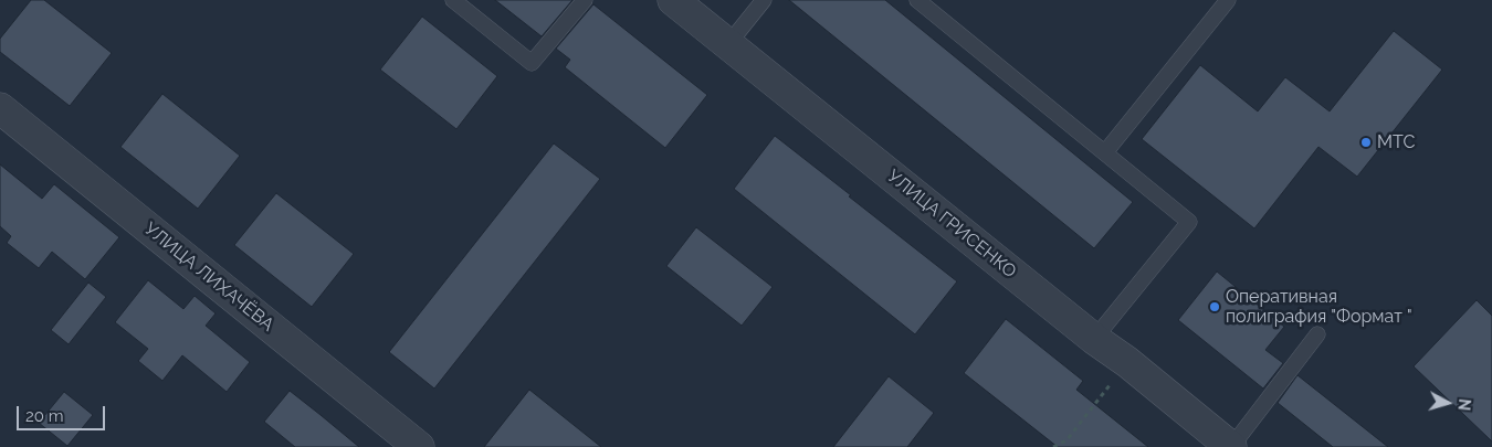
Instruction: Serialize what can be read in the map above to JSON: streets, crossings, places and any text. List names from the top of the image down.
{
  "streets": {
    "street": ["УЛИЦА ГРИСЕНКО", "УЛИЦА ЛИХАЧЁВА"]
  },
  "places": ["МТС", "Оперативная полиграфия \"Формат \""],
  "scale_bar": "20 m",
  "north": "right"
}
